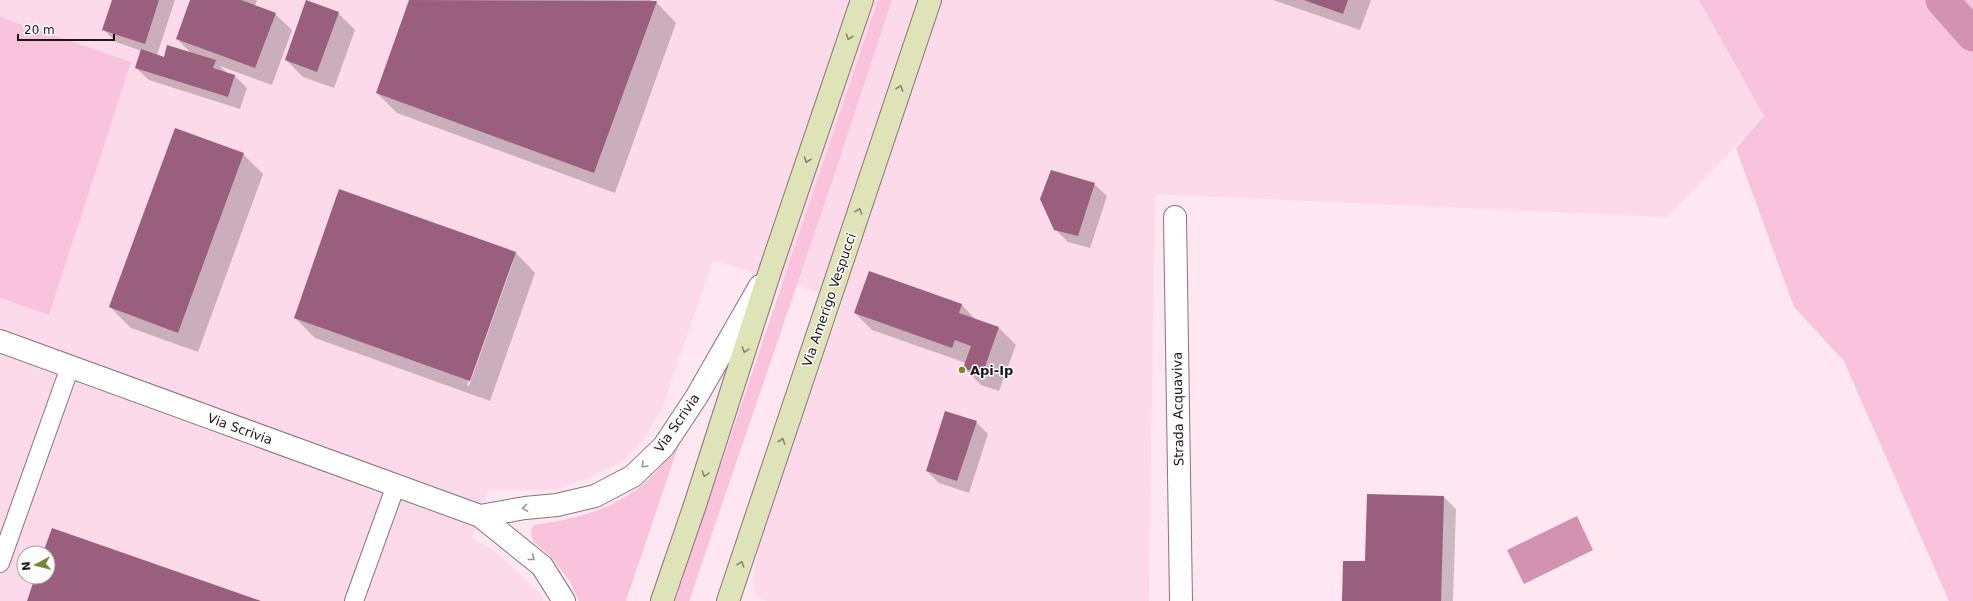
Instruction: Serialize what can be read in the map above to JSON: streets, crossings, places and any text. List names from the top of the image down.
{
  "streets": {
    "street": ["Via Amerigo Vespucci", "Strada Acquaviva", "Via Scrivia"]
  },
  "places": ["Api-Ip"],
  "scale_bar": "20 m",
  "north": "left"
}
